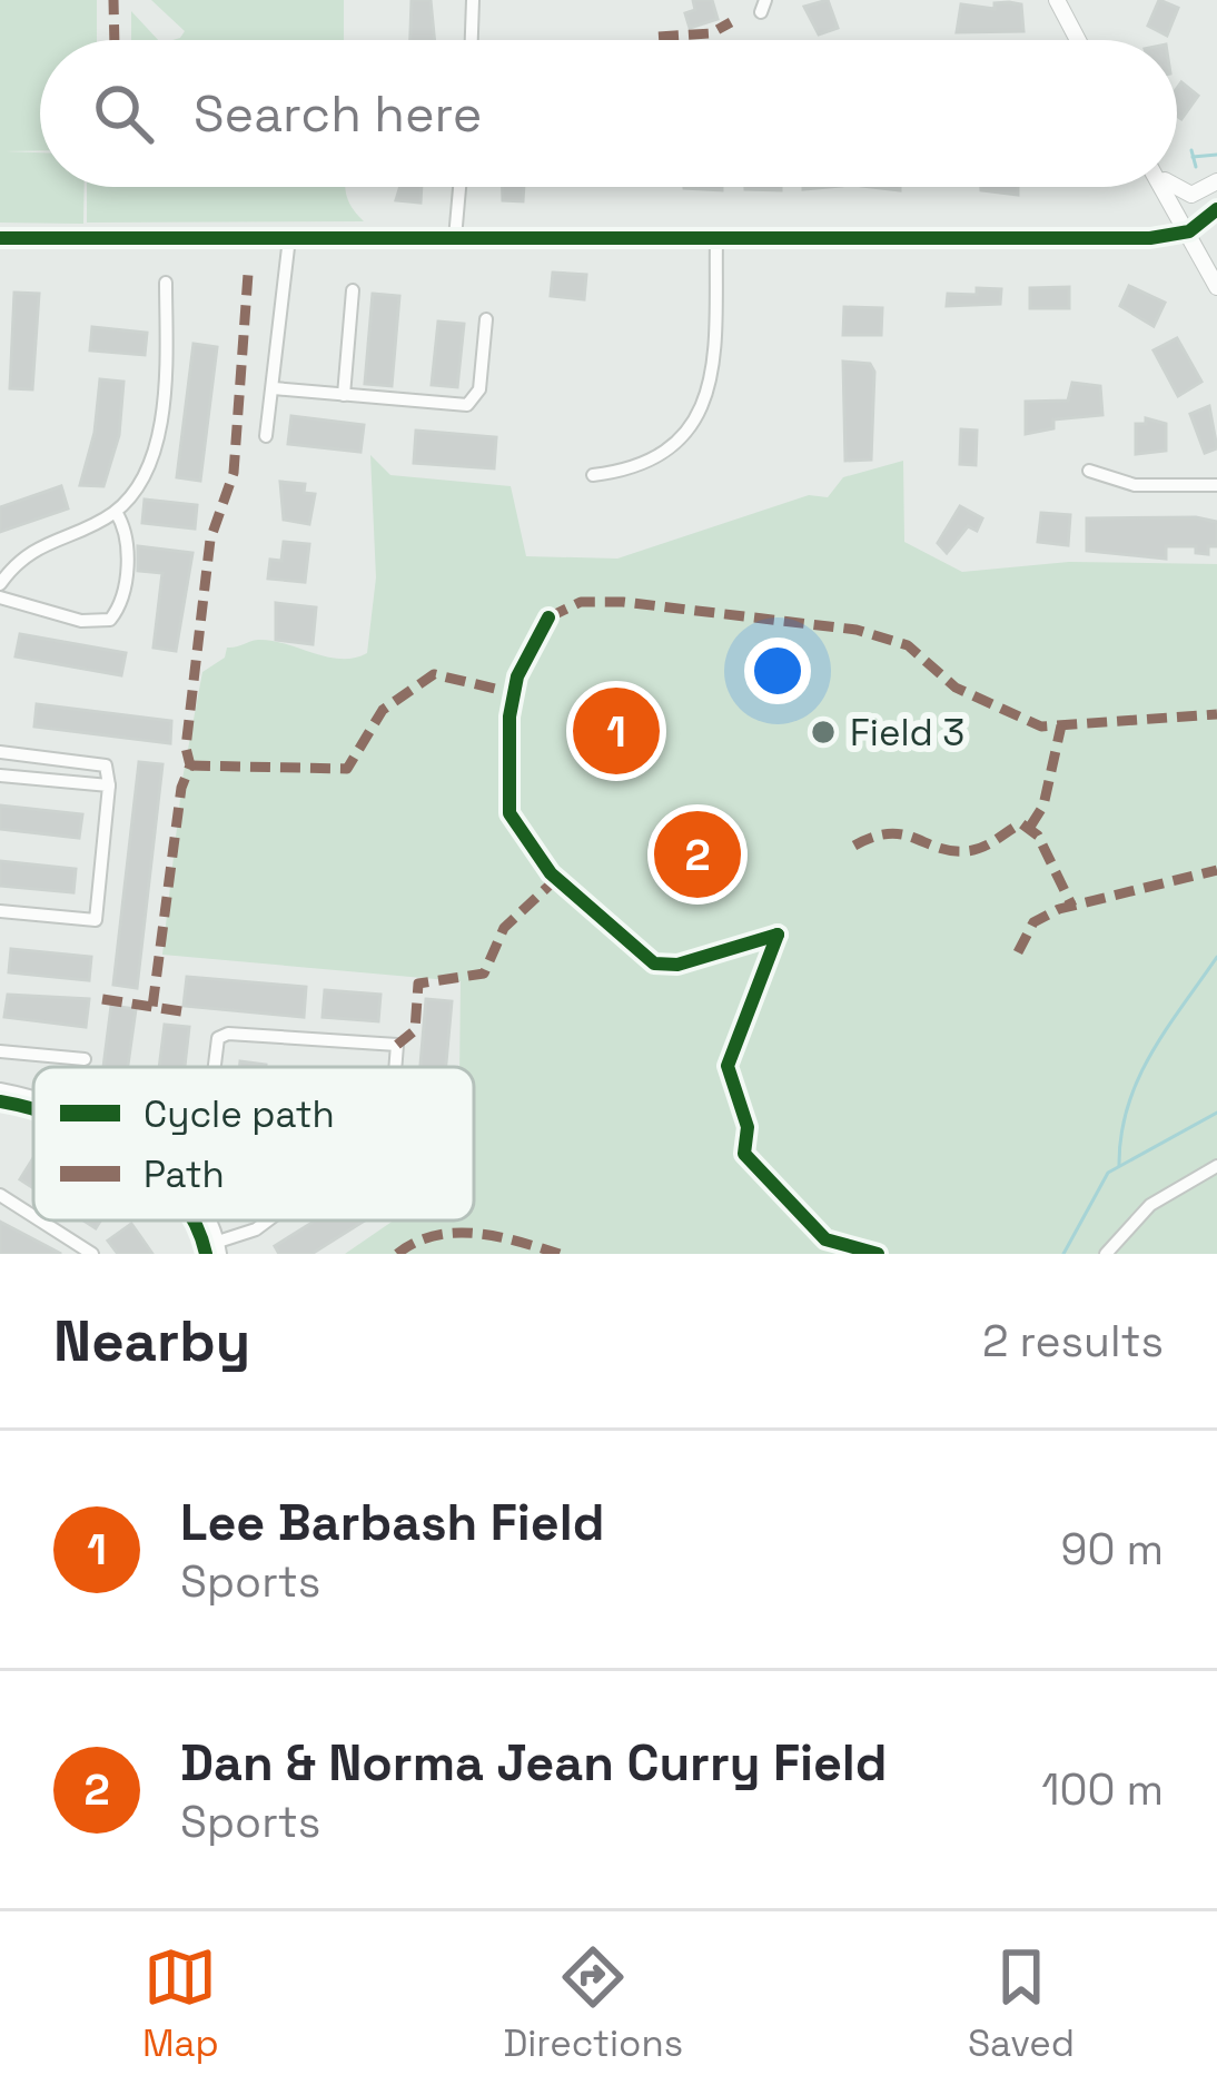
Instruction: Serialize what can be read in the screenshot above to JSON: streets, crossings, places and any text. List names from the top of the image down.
{
  "places": ["Field 3"],
  "legend": ["Cycle path", "Path"],
  "page": {
    "search": "Search here",
    "pins": ["1", "2"],
    "heading": ["Nearby", "2 results"],
    "list": [
      {
        "mark": "1",
        "name": "Lee Barbash Field",
        "note": "Sports",
        "value": "90 m"
      },
      {
        "mark": "2",
        "name": "Dan & Norma Jean Curry Field",
        "note": "Sports",
        "value": "100 m"
      }
    ],
    "nav": ["Map", "Directions", "Saved"]
  }
}
